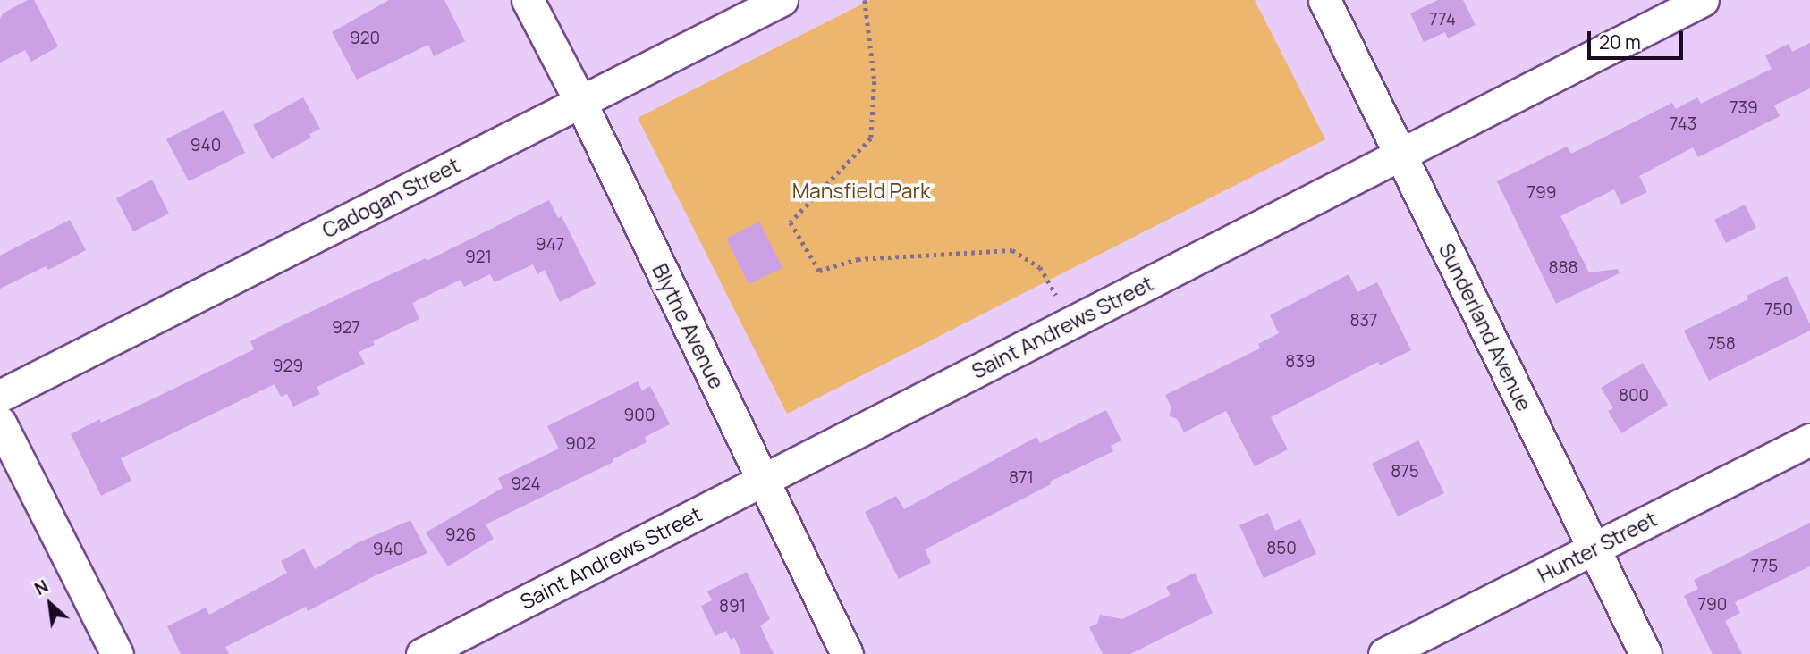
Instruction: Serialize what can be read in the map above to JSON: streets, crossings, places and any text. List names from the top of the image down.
{
  "streets": {
    "street": [
      "Cadogan Street",
      "Blythe Avenue",
      "Saint Andrews Street",
      "Sunderland Avenue",
      "Hunter Street"
    ]
  },
  "crossings": [
    ["Cadogan Street", "Blythe Avenue"],
    ["Blythe Avenue", "Saint Andrews Street"],
    ["Saint Andrews Street", "Sunderland Avenue"],
    ["Sunderland Avenue", "Hunter Street"]
  ],
  "parks": ["Mansfield Park"],
  "house_numbers": [
    "774",
    "920",
    "739",
    "743",
    "940",
    "799",
    "947",
    "921",
    "888",
    "750",
    "837",
    "927",
    "758",
    "839",
    "929",
    "800",
    "900",
    "902",
    "875",
    "871",
    "924",
    "926",
    "850",
    "940",
    "775",
    "790",
    "891"
  ],
  "scale_bar": "20 m",
  "north": "top left"
}
